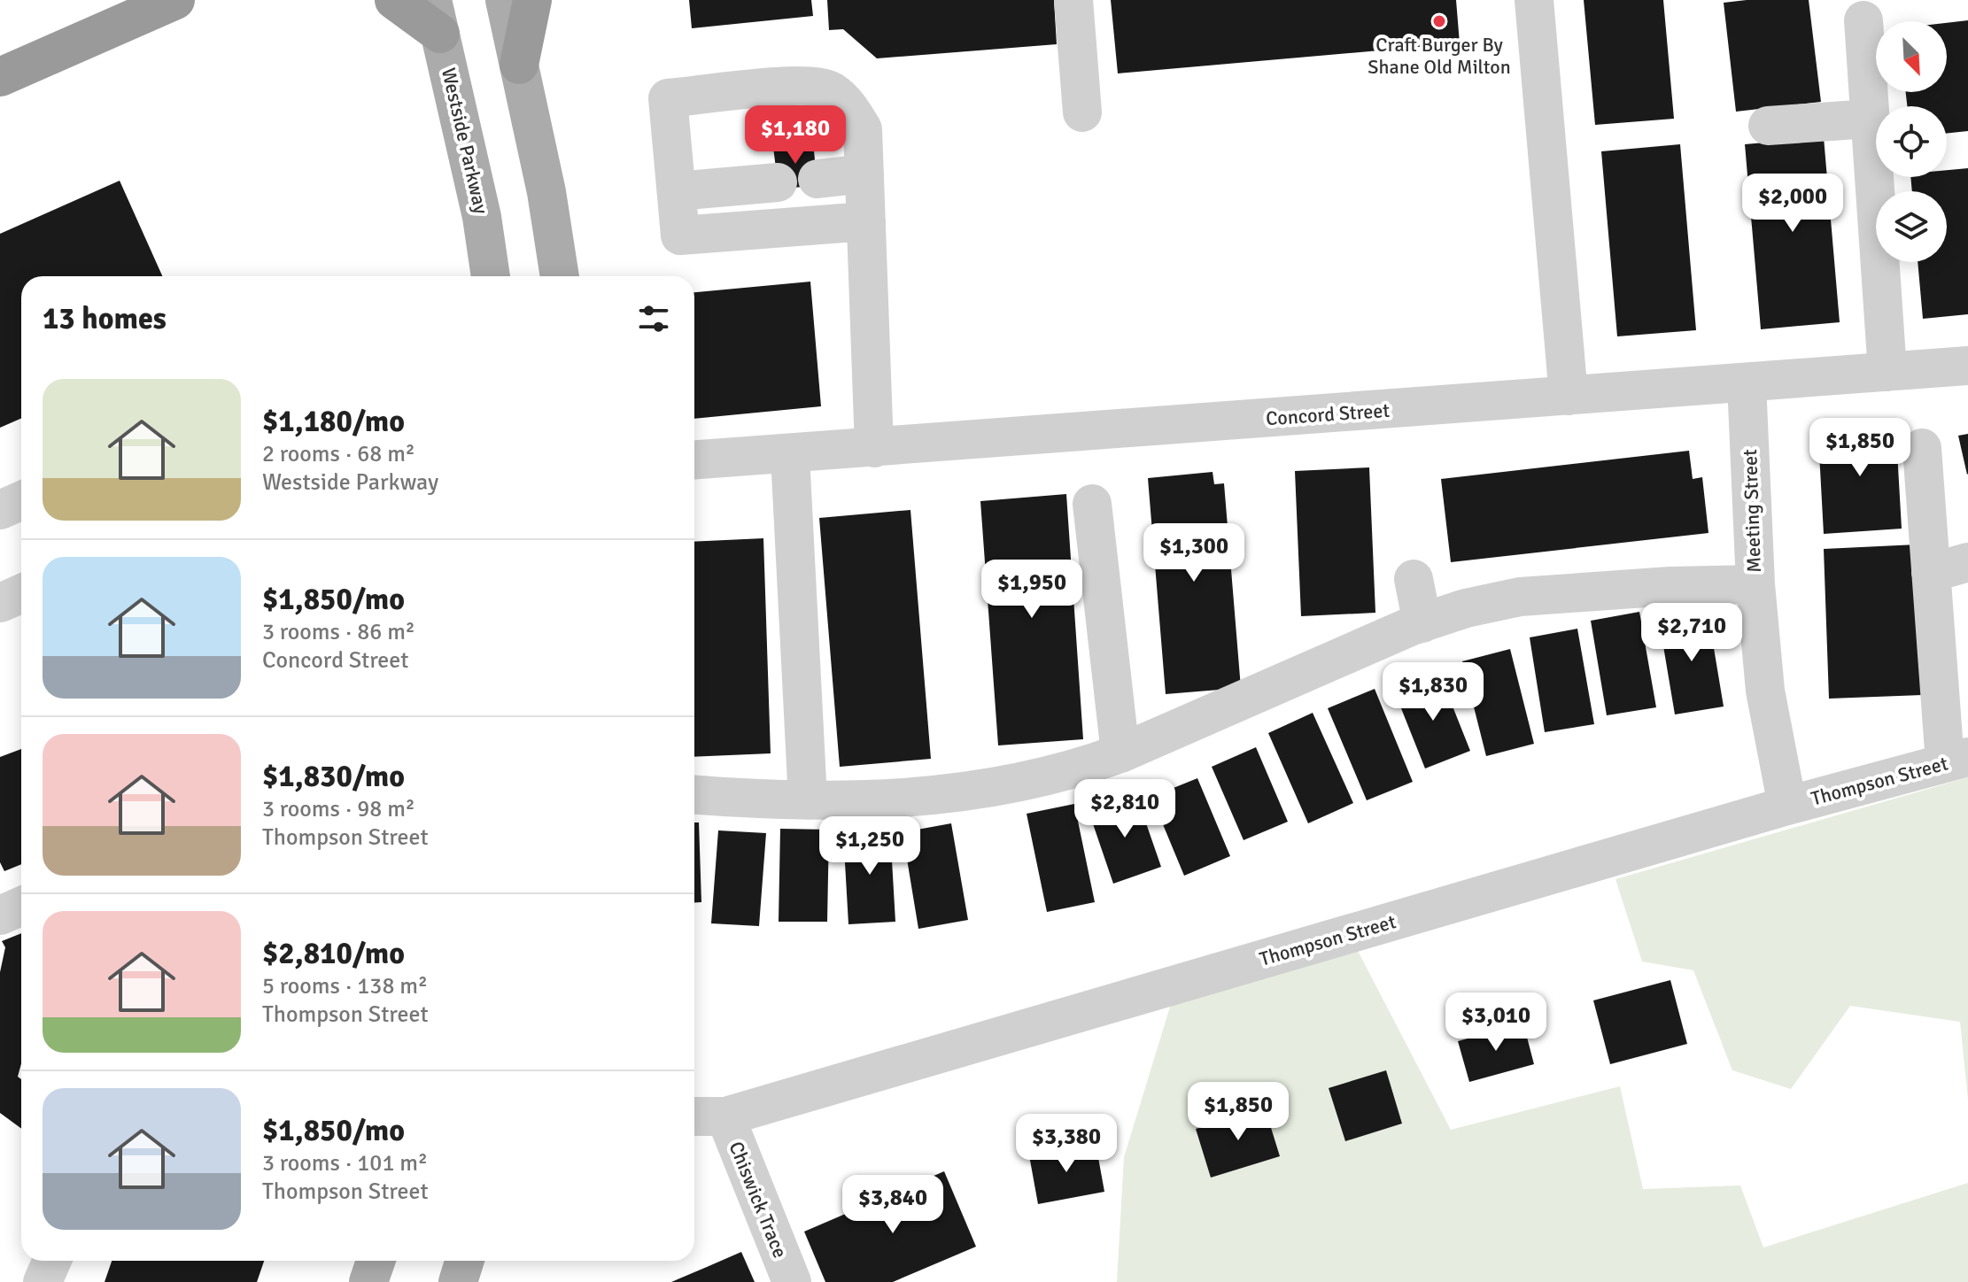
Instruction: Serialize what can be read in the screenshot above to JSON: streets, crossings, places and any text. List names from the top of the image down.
{
  "streets": {
    "main road": ["Westside Parkway"],
    "street": [
      "Concord Street",
      "Meeting Street",
      "Thompson Street",
      "Chiswick Trace"
    ]
  },
  "crossings": [
    ["Concord Street", "Meeting Street"],
    ["Meeting Street", "Thompson Street"],
    ["Thompson Street", "Chiswick Trace"]
  ],
  "places": ["Craft Burger By Shane Old Milton"],
  "north": "bottom right",
  "page": {
    "price": [
      "$1,180",
      "$2,000",
      "$1,850",
      "$1,300",
      "$1,950",
      "$2,710",
      "$1,830",
      "$2,810",
      "$1,250",
      "$3,010",
      "$1,850",
      "$3,380",
      "$3,840"
    ],
    "heading": "13 homes",
    "list": [
      {
        "name": "$1,180/mo",
        "note": "2 rooms · 68 m² · Westside Parkway"
      },
      {
        "name": "$1,850/mo",
        "note": "3 rooms · 86 m² · Concord Street"
      },
      {
        "name": "$1,830/mo",
        "note": "3 rooms · 98 m² · Thompson Street"
      },
      {
        "name": "$2,810/mo",
        "note": "5 rooms · 138 m² · Thompson Street"
      },
      {
        "name": "$1,850/mo",
        "note": "3 rooms · 101 m² · Thompson Street"
      }
    ]
  }
}
